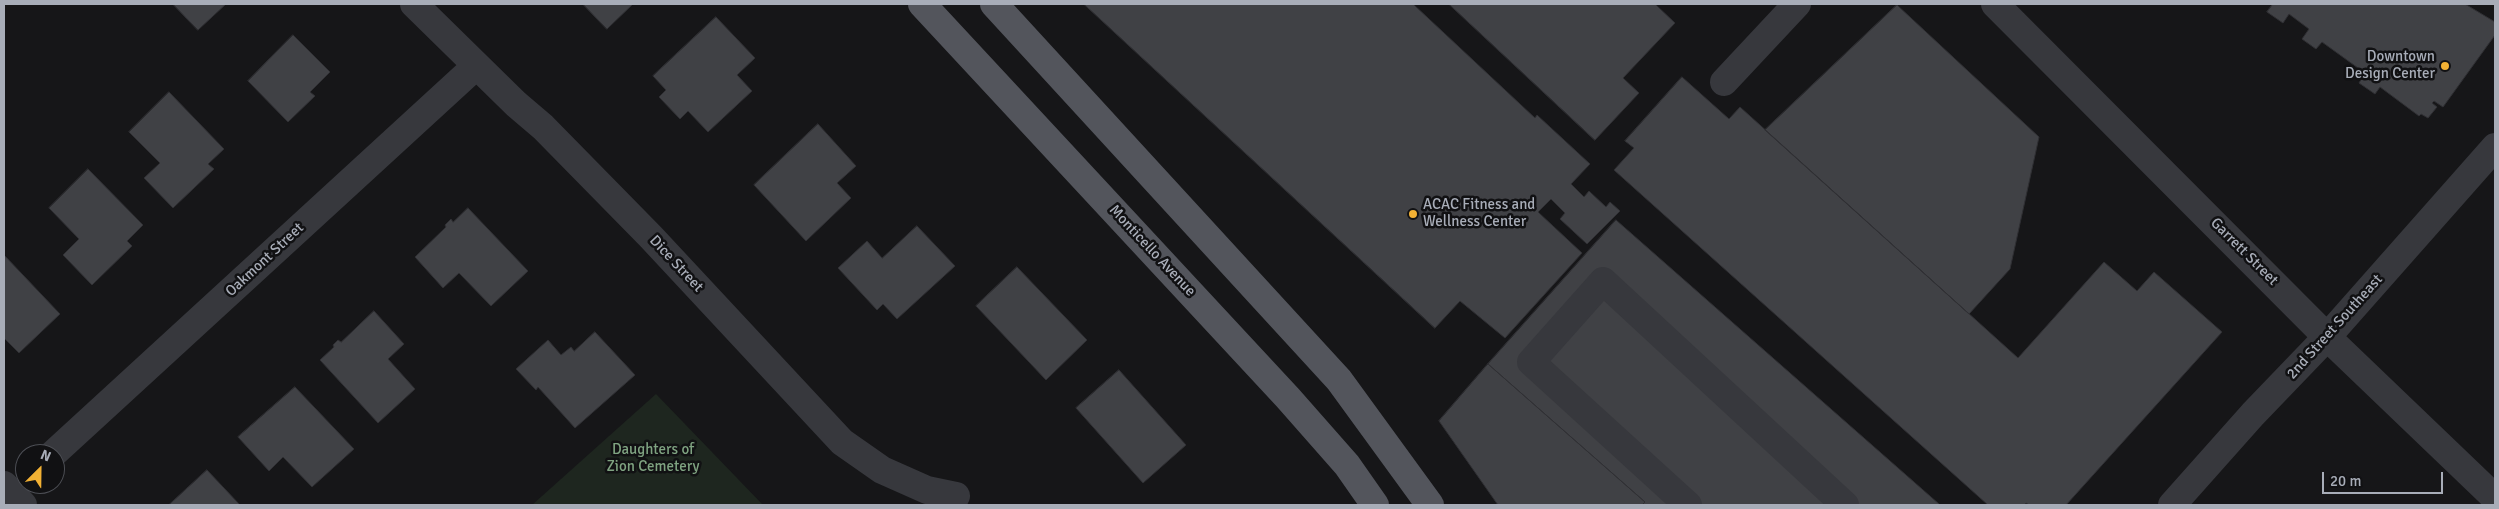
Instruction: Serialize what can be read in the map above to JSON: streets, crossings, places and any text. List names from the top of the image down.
{
  "streets": {
    "main road": ["Monticello Avenue"],
    "street": [
      "Garrett Street",
      "Oakmont Street",
      "Dice Street",
      "2nd Street Southeast"
    ]
  },
  "crossings": [
    ["Garrett Street", "2nd Street Southeast"],
    ["Oakmont Street", "Dice Street"]
  ],
  "parks": ["Daughters of Zion Cemetery"],
  "places": ["Downtown Design Center", "ACAC Fitness and Wellness Center"],
  "scale_bar": "20 m",
  "north": "top right"
}
